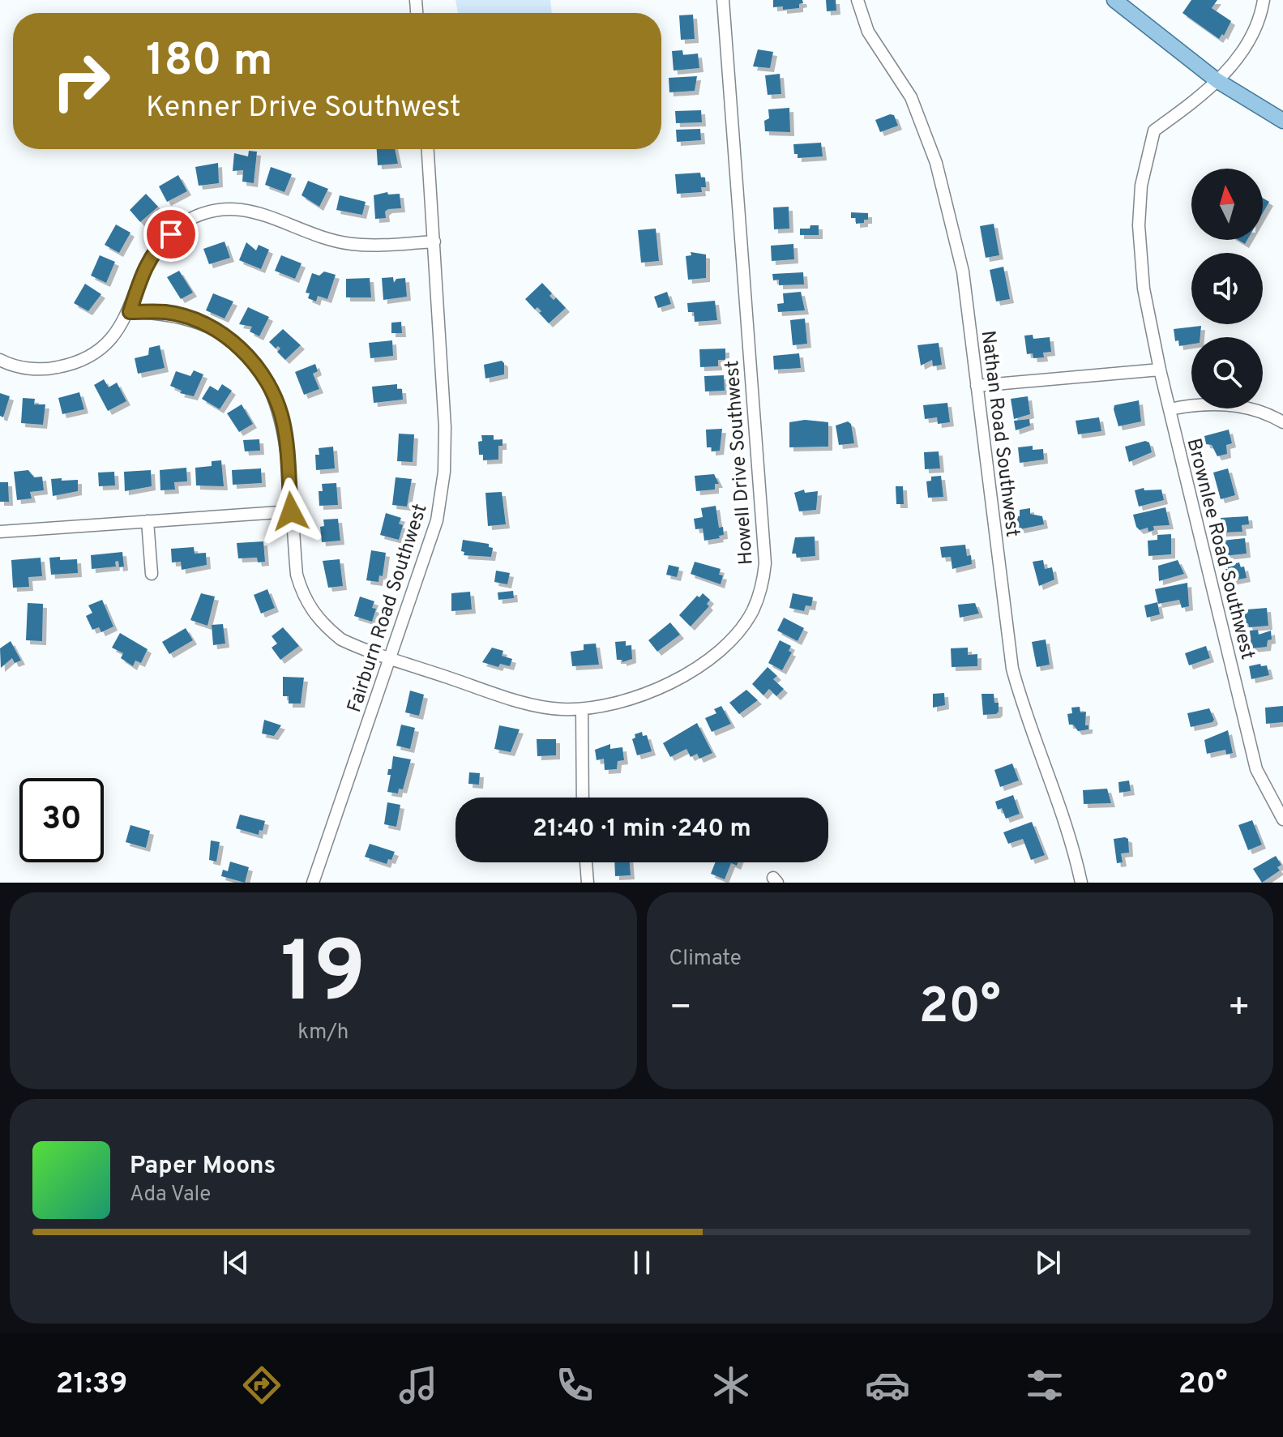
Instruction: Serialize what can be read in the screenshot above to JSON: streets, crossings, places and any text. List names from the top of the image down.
{
  "streets": {
    "street": [
      "Nathan Road Southwest",
      "Howell Drive Southwest",
      "Brownlee Road Southwest",
      "Fairburn Road Southwest"
    ]
  },
  "crossings": [
    ["Howell Drive Southwest", "Fairburn Road Southwest"]
  ],
  "north": "top",
  "page": {
    "turn": ["180 m", "Kenner Drive Southwest"],
    "limit": "30",
    "trip": "21:40 · 1 min · 240 m",
    "tile": [
      ["19", "km/h"],
      "Climate"
    ],
    "heat": ["−", "20°", "+"],
    "song": ["Paper Moons", "Ada Vale"],
    "tabs": ["21:39", "20°"]
  }
}
